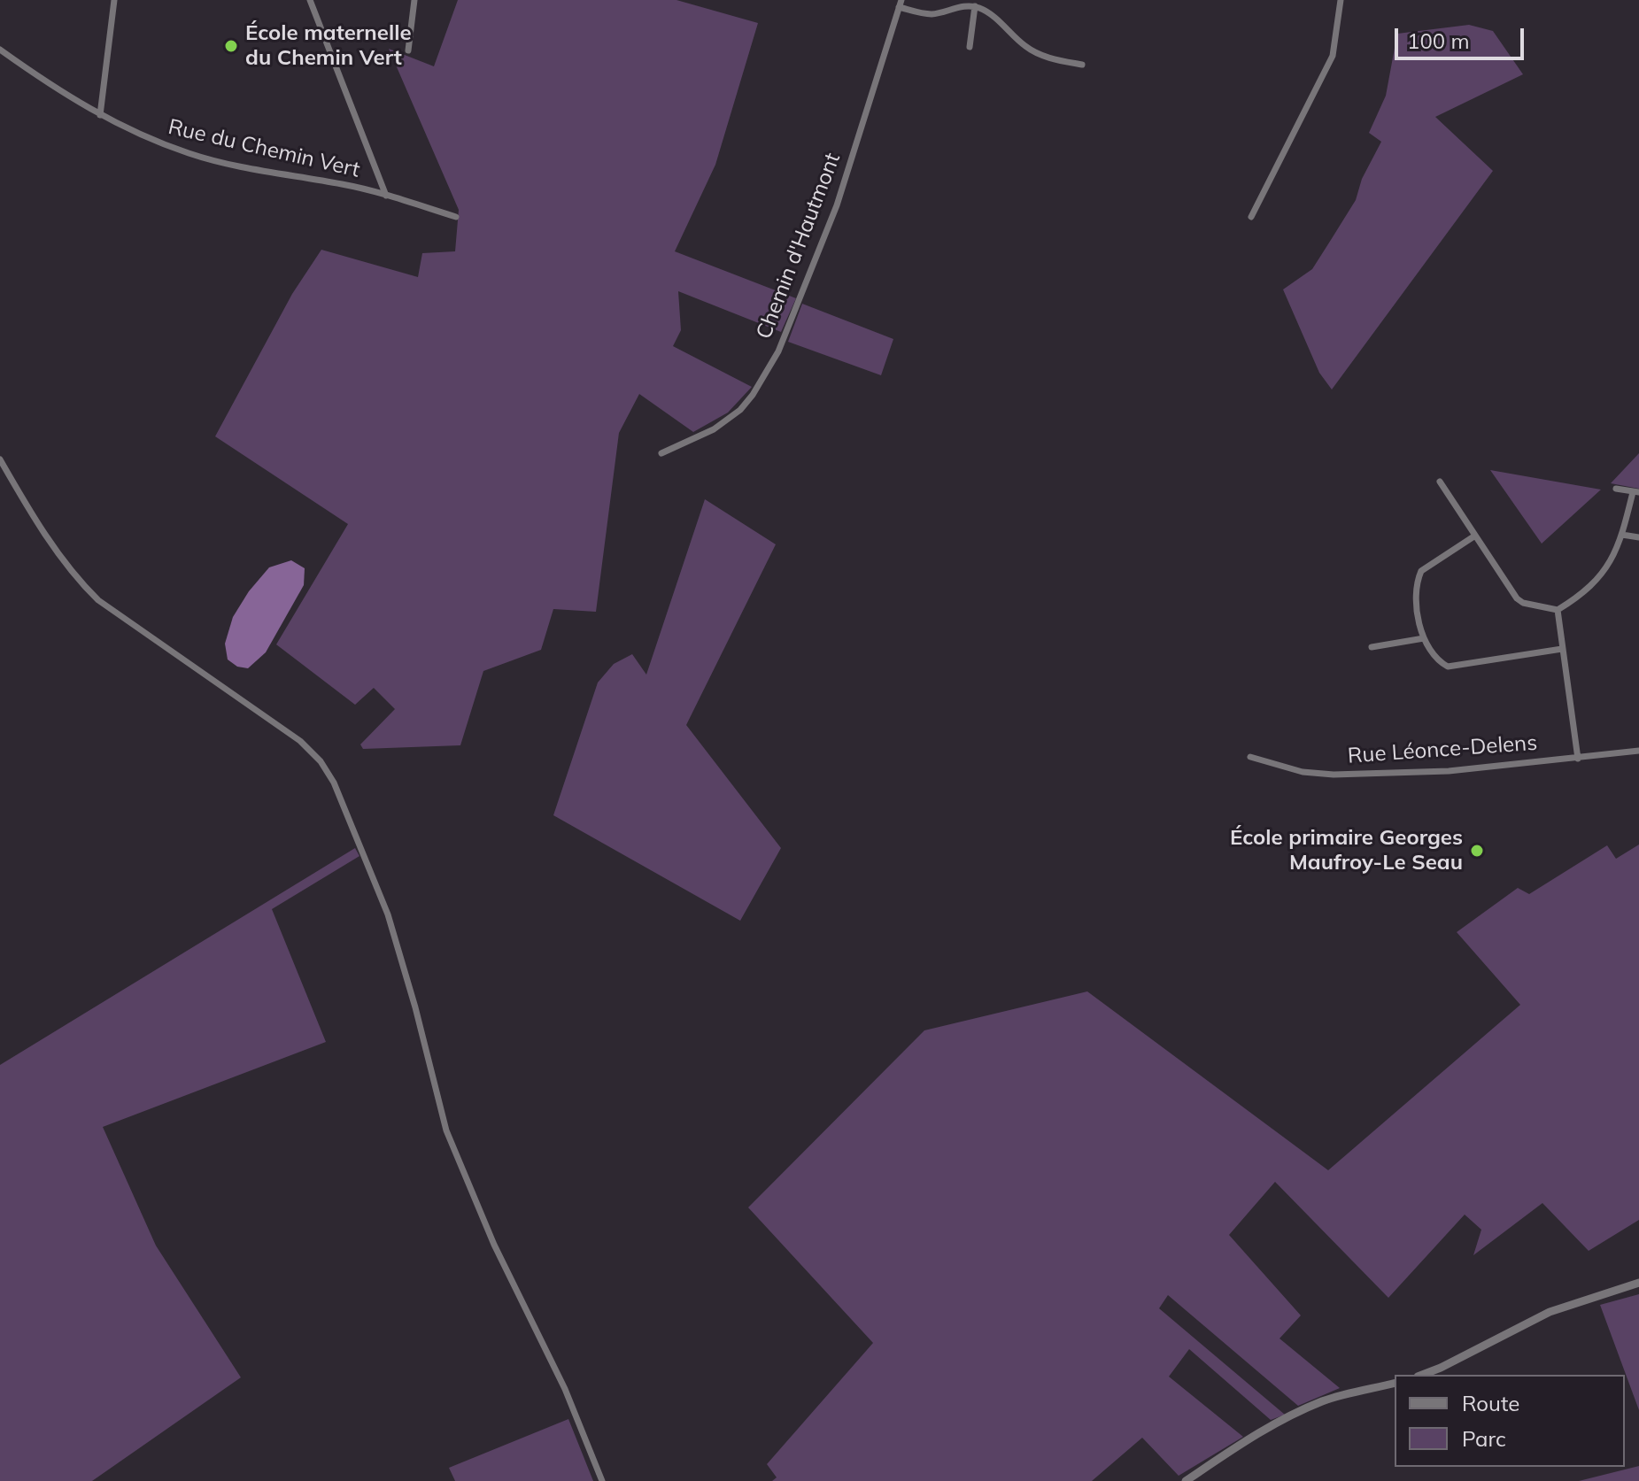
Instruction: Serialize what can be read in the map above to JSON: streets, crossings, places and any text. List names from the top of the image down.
{
  "streets": {
    "street": ["Rue du Chemin Vert", "Chemin d'Hautmont", "Rue Léonce-Delens"]
  },
  "places": ["École maternelle du Chemin Vert", "École primaire Georges Maufroy-Le Seau"],
  "legend": ["Route", "Parc"],
  "scale_bar": "100 m"
}
